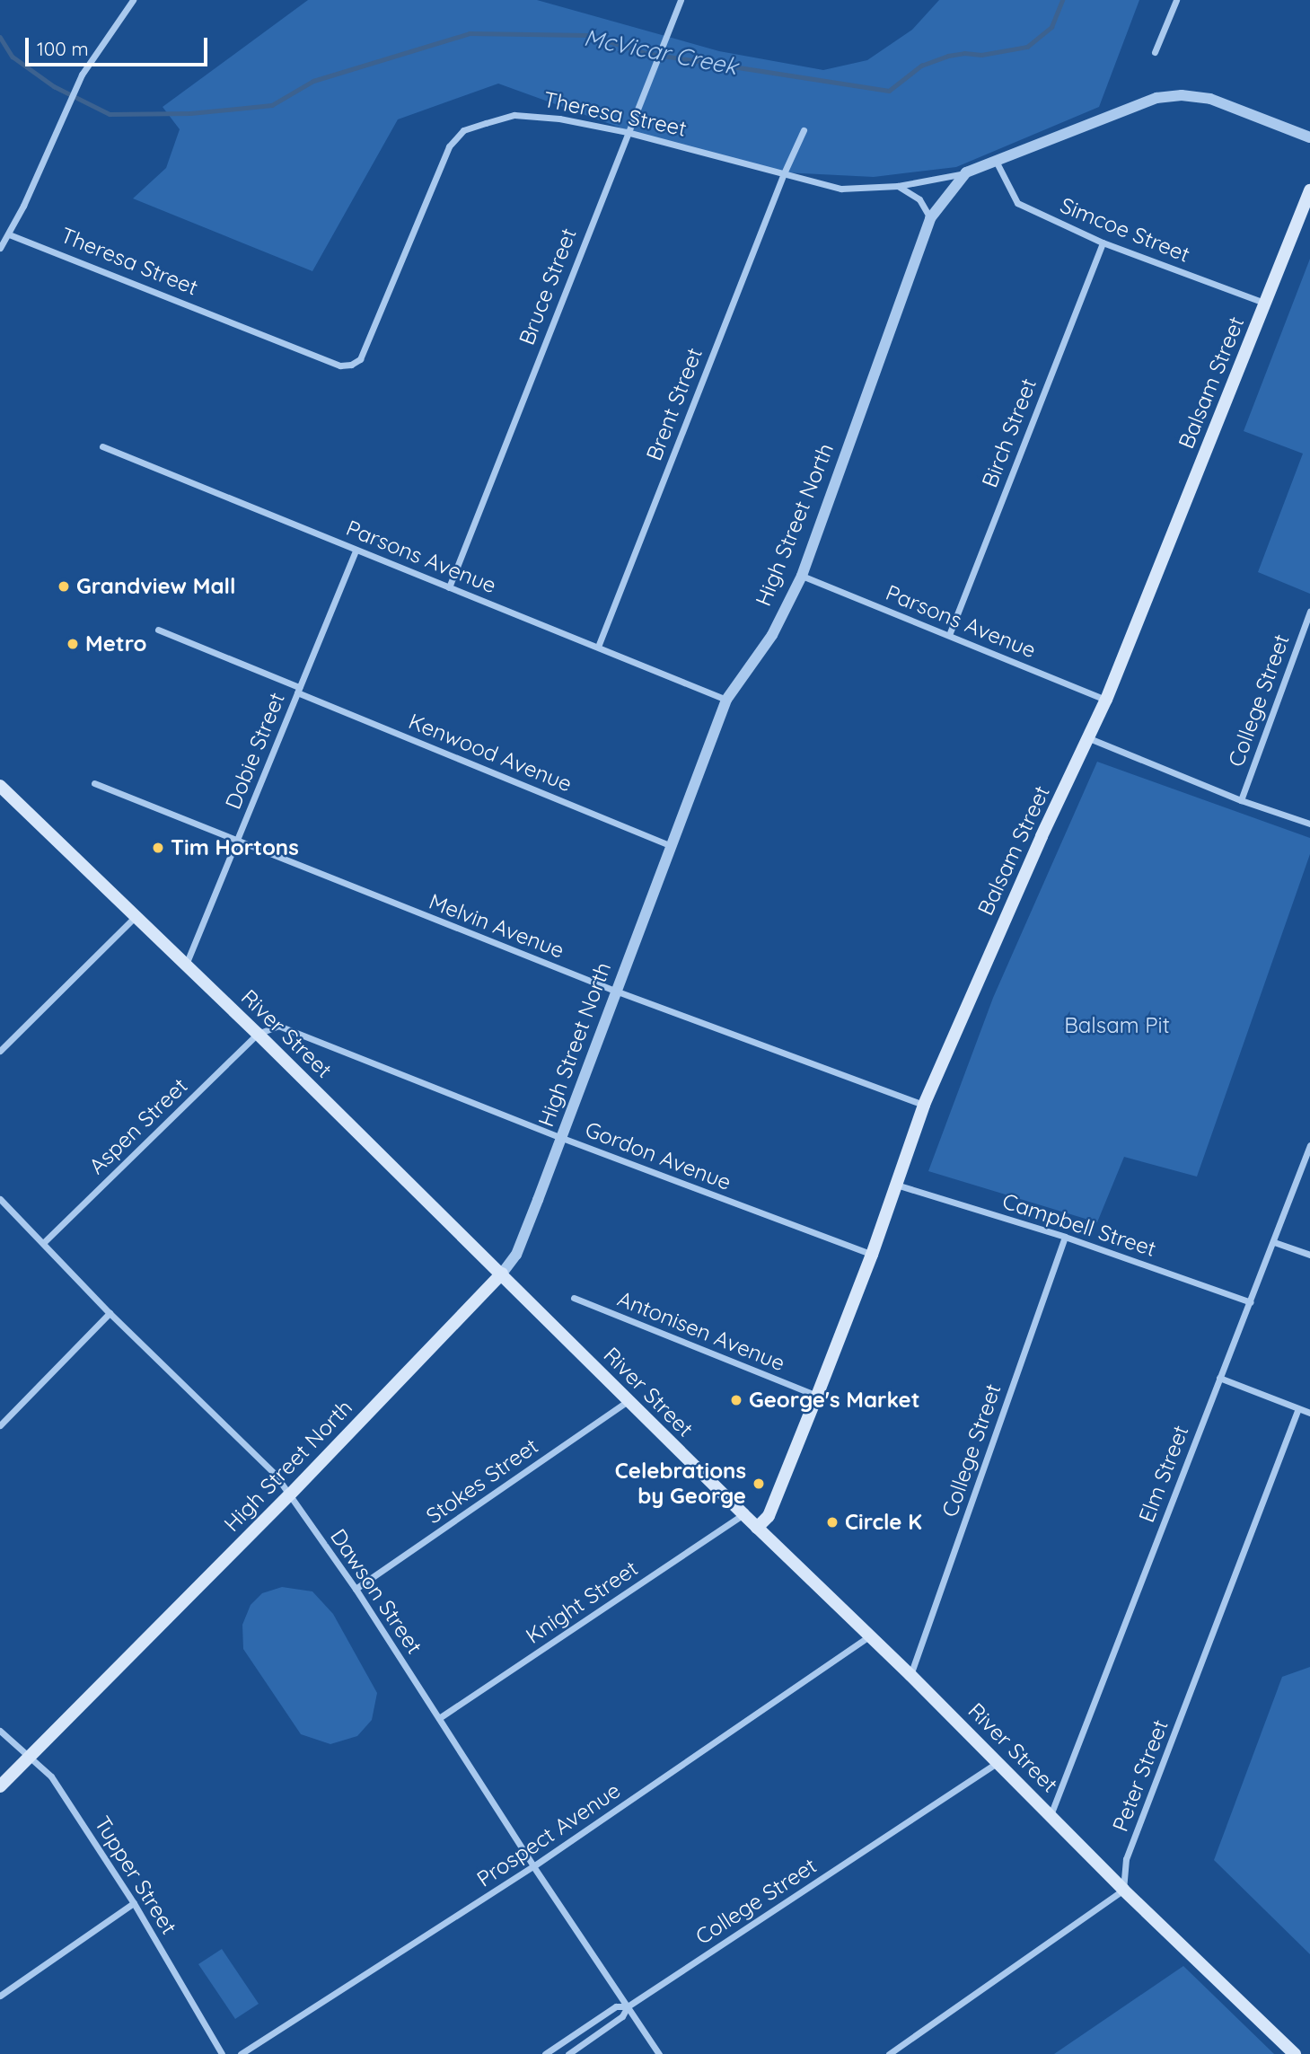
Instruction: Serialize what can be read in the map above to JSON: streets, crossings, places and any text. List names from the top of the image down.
{
  "streets": {
    "main road": ["Balsam Street", "High Street North", "River Street"],
    "street": [
      "Theresa Street",
      "Simcoe Street",
      "Bruce Street",
      "Brent Street",
      "Birch Street",
      "Parsons Avenue",
      "College Street",
      "Dobie Street",
      "Kenwood Avenue",
      "Melvin Avenue",
      "Aspen Street",
      "Gordon Avenue",
      "Campbell Street",
      "Antonisen Avenue",
      "Elm Street",
      "Stokes Street",
      "Dawson Street",
      "Knight Street",
      "Peter Street",
      "Prospect Avenue",
      "Tupper Street"
    ]
  },
  "crossings": [
    ["Theresa Street", "Simcoe Street"],
    ["Theresa Street", "Bruce Street"],
    ["Theresa Street", "Brent Street"],
    ["Theresa Street", "High Street North"],
    ["Simcoe Street", "Balsam Street"],
    ["Simcoe Street", "Birch Street"],
    ["Bruce Street", "Parsons Avenue"],
    ["Balsam Street", "Parsons Avenue"],
    ["Balsam Street", "Melvin Avenue"],
    ["Balsam Street", "River Street"],
    ["Balsam Street", "Gordon Avenue"],
    ["Balsam Street", "Campbell Street"],
    ["Balsam Street", "Antonisen Avenue"],
    ["Brent Street", "Parsons Avenue"],
    ["Birch Street", "Parsons Avenue"],
    ["High Street North", "Parsons Avenue"],
    ["High Street North", "Kenwood Avenue"],
    ["High Street North", "Melvin Avenue"],
    ["High Street North", "River Street"],
    ["High Street North", "Gordon Avenue"],
    ["High Street North", "Dawson Street"],
    ["High Street North", "Tupper Street"],
    ["Parsons Avenue", "Dobie Street"],
    ["College Street", "River Street"],
    ["College Street", "Campbell Street"],
    ["College Street", "Dawson Street"],
    ["Dobie Street", "Kenwood Avenue"],
    ["Dobie Street", "Melvin Avenue"],
    ["Dobie Street", "River Street"],
    ["River Street", "Aspen Street"],
    ["River Street", "Gordon Avenue"],
    ["River Street", "Elm Street"],
    ["River Street", "Stokes Street"],
    ["River Street", "Knight Street"],
    ["River Street", "Peter Street"],
    ["River Street", "Prospect Avenue"],
    ["Aspen Street", "Gordon Avenue"],
    ["Aspen Street", "Dawson Street"],
    ["Campbell Street", "Elm Street"],
    ["Stokes Street", "Dawson Street"],
    ["Dawson Street", "Knight Street"],
    ["Dawson Street", "Prospect Avenue"]
  ],
  "water": ["McVicar Creek"],
  "parks": ["Balsam Pit"],
  "places": [
    "Grandview Mall",
    "Metro",
    "Tim Hortons",
    "George's Market",
    "Celebrations by George",
    "Circle K"
  ],
  "scale_bar": "100 m"
}
